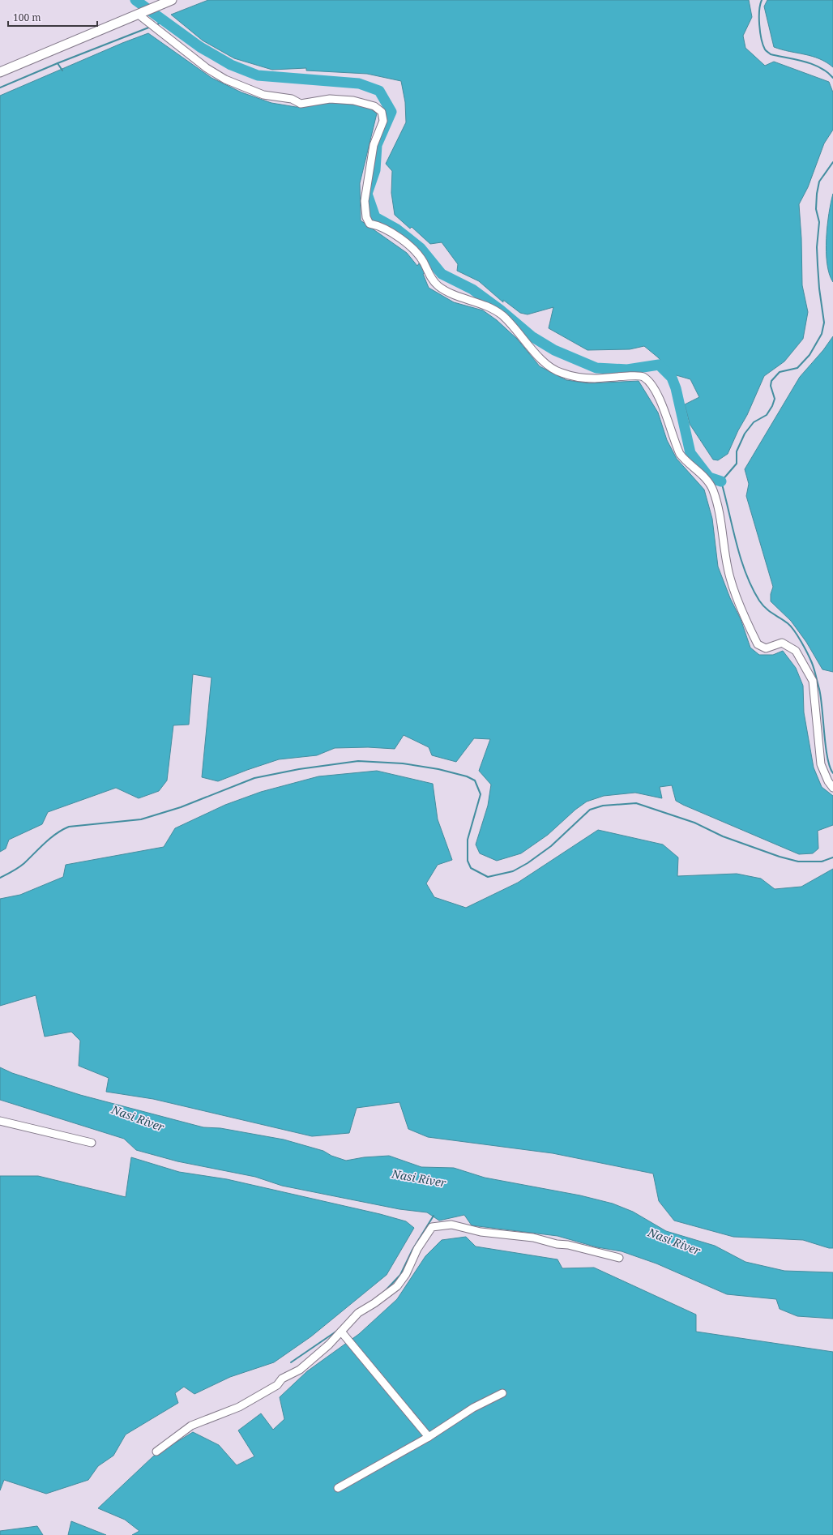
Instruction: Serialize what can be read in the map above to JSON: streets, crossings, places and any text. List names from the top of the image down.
{
  "water": ["Nasi River"],
  "scale_bar": "100 m"
}
